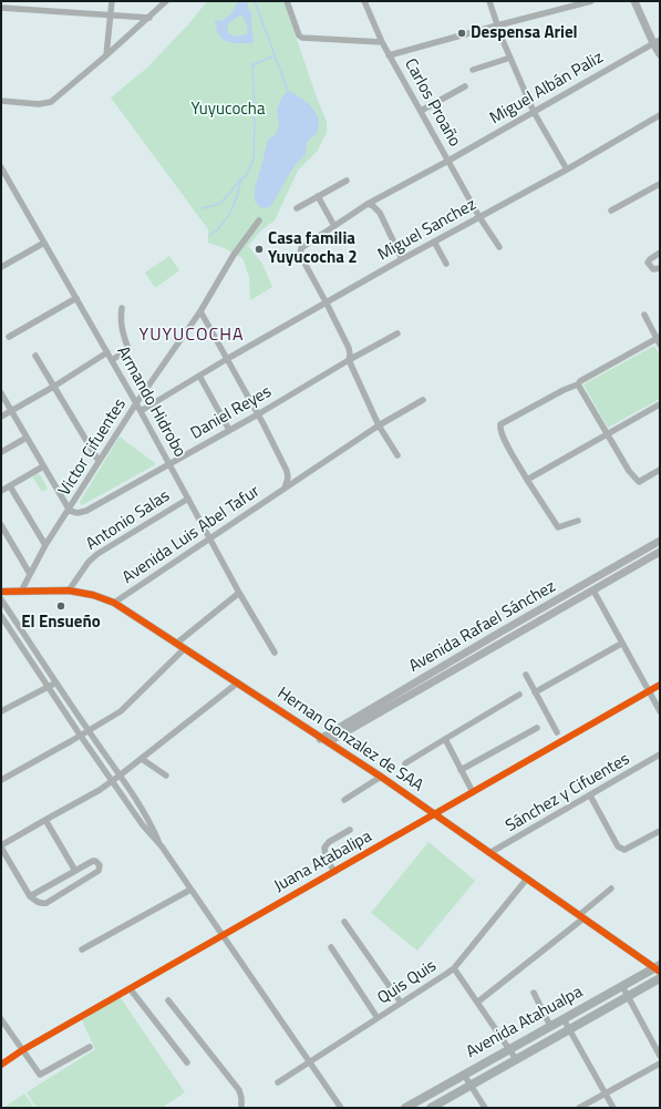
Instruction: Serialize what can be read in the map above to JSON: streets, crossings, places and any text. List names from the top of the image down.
{
  "streets": {
    "main road": ["Avenida Atahualpa"],
    "street": [
      "Miguel Albán Paliz",
      "Carlos Proaño",
      "Miguel Sanchez",
      "Armando Hidrobo",
      "Daniel Reyes",
      "Victor Cifuentes",
      "Antonio Salas",
      "Avenida Luis Abel Tafur",
      "Avenida Rafael Sánchez",
      "Hernan Gonzalez de SAA",
      "Sánchez y Cifuentes",
      "Juana Atabalipa",
      "Quis Quis"
    ]
  },
  "crossings": [
    ["Miguel Albán Paliz", "Carlos Proaño"],
    ["Miguel Albán Paliz", "Miguel Sanchez"],
    ["Carlos Proaño", "Miguel Sanchez"],
    ["Miguel Sanchez", "Armando Hidrobo"],
    ["Armando Hidrobo", "Daniel Reyes"],
    ["Armando Hidrobo", "Victor Cifuentes"],
    ["Armando Hidrobo", "Antonio Salas"],
    ["Armando Hidrobo", "Avenida Luis Abel Tafur"],
    ["Daniel Reyes", "Victor Cifuentes"],
    ["Victor Cifuentes", "Hernan Gonzalez de SAA"],
    ["Antonio Salas", "Hernan Gonzalez de SAA"],
    ["Avenida Luis Abel Tafur", "Hernan Gonzalez de SAA"],
    ["Avenida Rafael Sánchez", "Hernan Gonzalez de SAA"],
    ["Hernan Gonzalez de SAA", "Sánchez y Cifuentes"],
    ["Hernan Gonzalez de SAA", "Juana Atabalipa"],
    ["Hernan Gonzalez de SAA", "Quis Quis"],
    ["Hernan Gonzalez de SAA", "Avenida Atahualpa"]
  ],
  "districts": ["YUYUCOCHA"],
  "parks": ["Yuyucocha"],
  "places": ["Despensa Ariel", "Casa familia Yuyucocha 2", "El Ensueño"]
}
